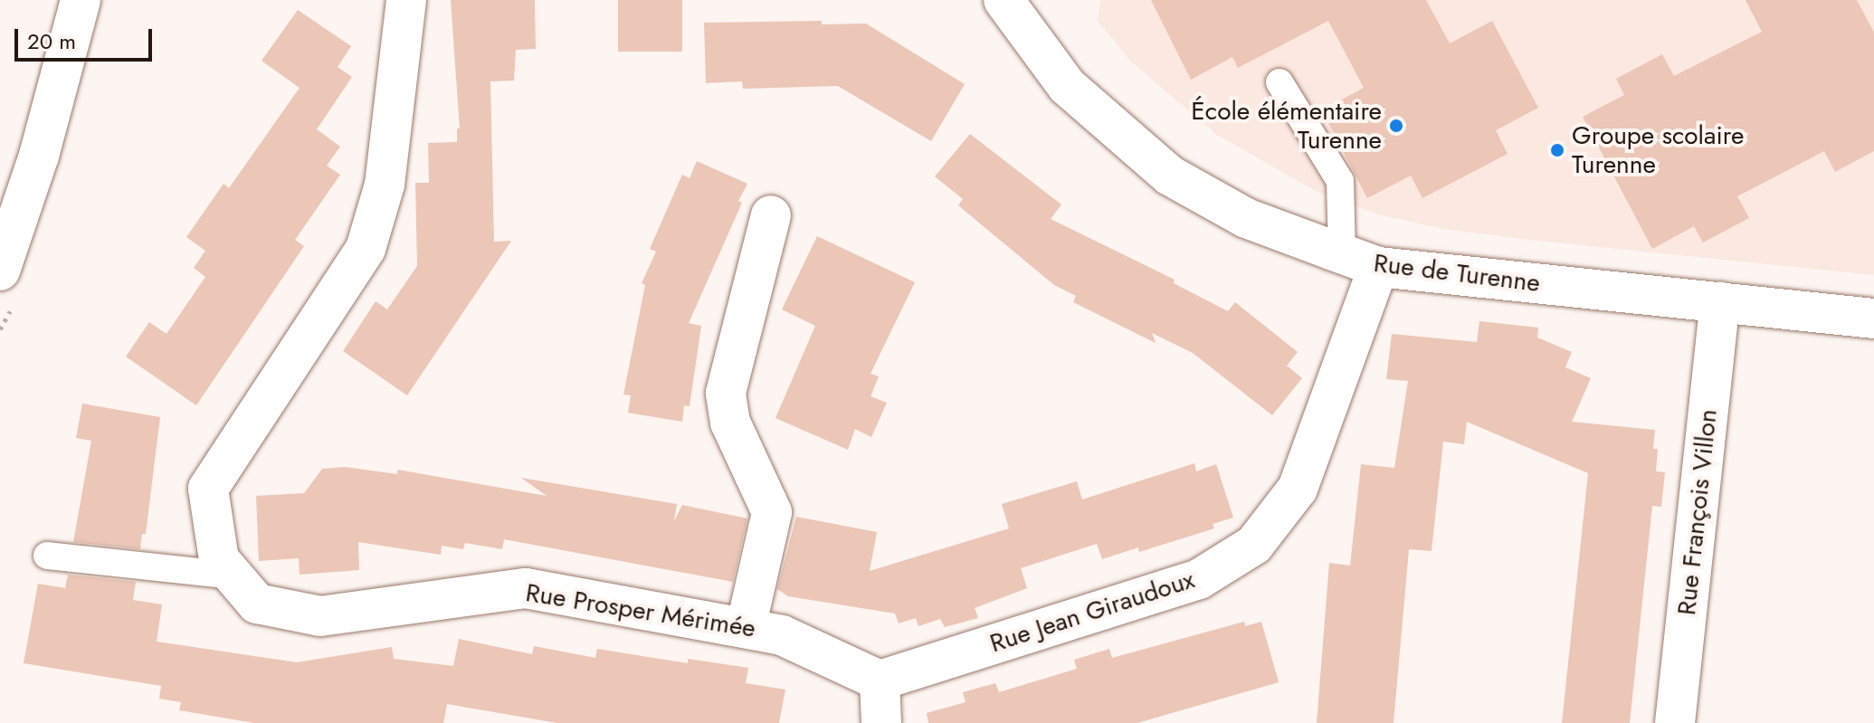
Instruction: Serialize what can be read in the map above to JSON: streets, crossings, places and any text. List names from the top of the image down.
{
  "streets": {
    "street": [
      "Rue de Turenne",
      "Rue François Villon",
      "Rue Prosper Mérimée",
      "Rue Jean Giraudoux"
    ]
  },
  "crossings": [
    ["Rue de Turenne", "Rue François Villon"],
    ["Rue de Turenne", "Rue Jean Giraudoux"],
    ["Rue Prosper Mérimée", "Rue Jean Giraudoux"]
  ],
  "places": ["École élémentaire Turenne", "Groupe scolaire Turenne"],
  "scale_bar": "20 m"
}
